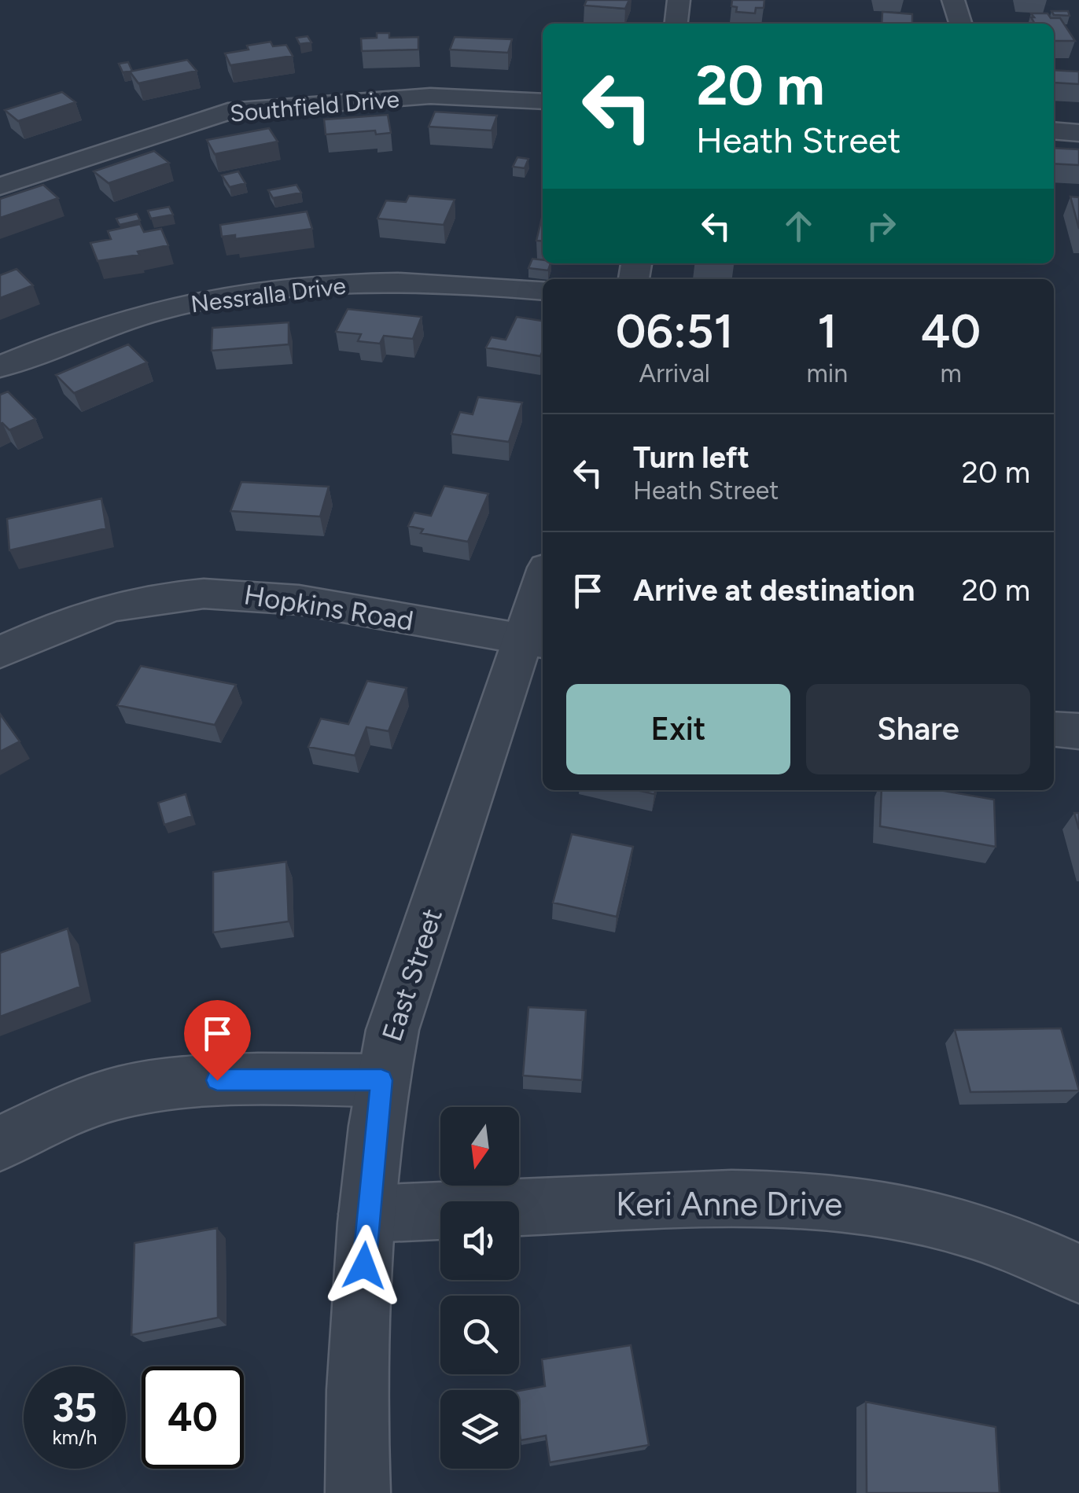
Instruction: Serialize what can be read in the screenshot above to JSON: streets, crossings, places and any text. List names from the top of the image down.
{
  "streets": {
    "street": [
      "Southfield Drive",
      "Nessralla Drive",
      "Hopkins Road",
      "East Street",
      "Keri Anne Drive"
    ]
  },
  "crossings": [
    ["Hopkins Road", "East Street"],
    ["East Street", "Keri Anne Drive"]
  ],
  "north": "bottom",
  "page": {
    "turn": ["20 m", "Heath Street"],
    "eta": [
      "06:51",
      "Arrival",
      "1",
      "min",
      "40",
      "m"
    ],
    "list": [
      {
        "name": "Turn left",
        "note": "Heath Street",
        "value": "20 m"
      },
      {
        "name": "Arrive at destination",
        "value": "20 m"
      }
    ],
    "buttons": ["Exit", "Share"],
    "speed": "35 km/h",
    "limit": "40"
  }
}
